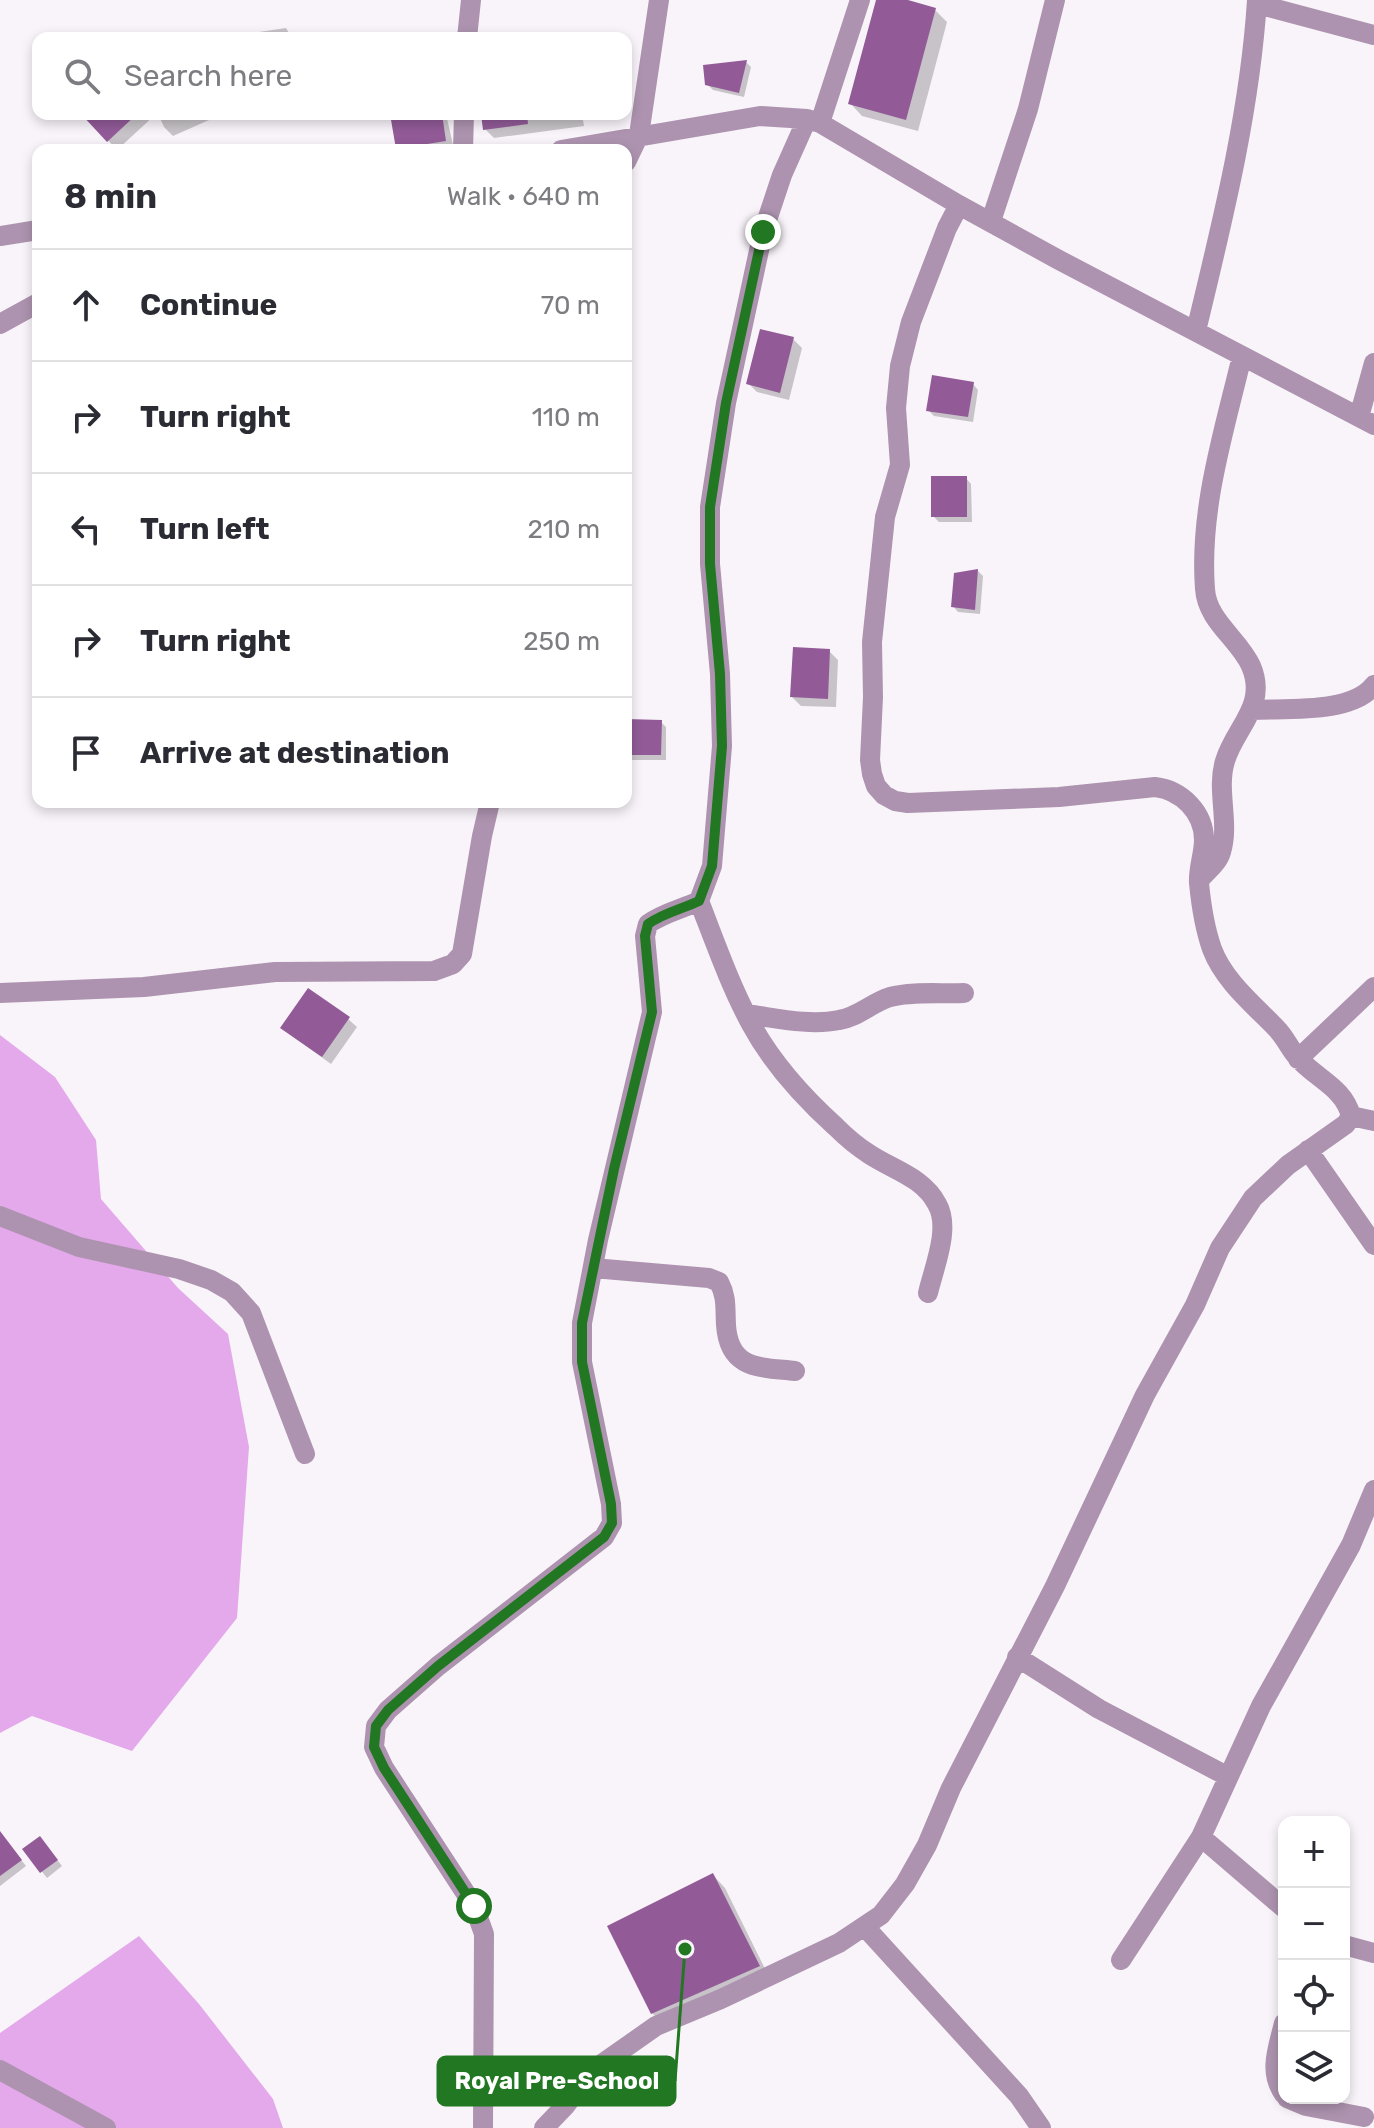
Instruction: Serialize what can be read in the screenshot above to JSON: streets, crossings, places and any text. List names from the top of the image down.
{
  "places": ["Royal Pre-School"],
  "page": {
    "search": "Search here",
    "heading": ["8 min", "Walk · 640 m"],
    "list": [
      ["Continue", "70 m"],
      ["Turn right", "110 m"],
      ["Turn left", "210 m"],
      ["Turn right", "250 m"],
      "Arrive at destination"
    ],
    "map_buttons": ["+", "−"]
  }
}
